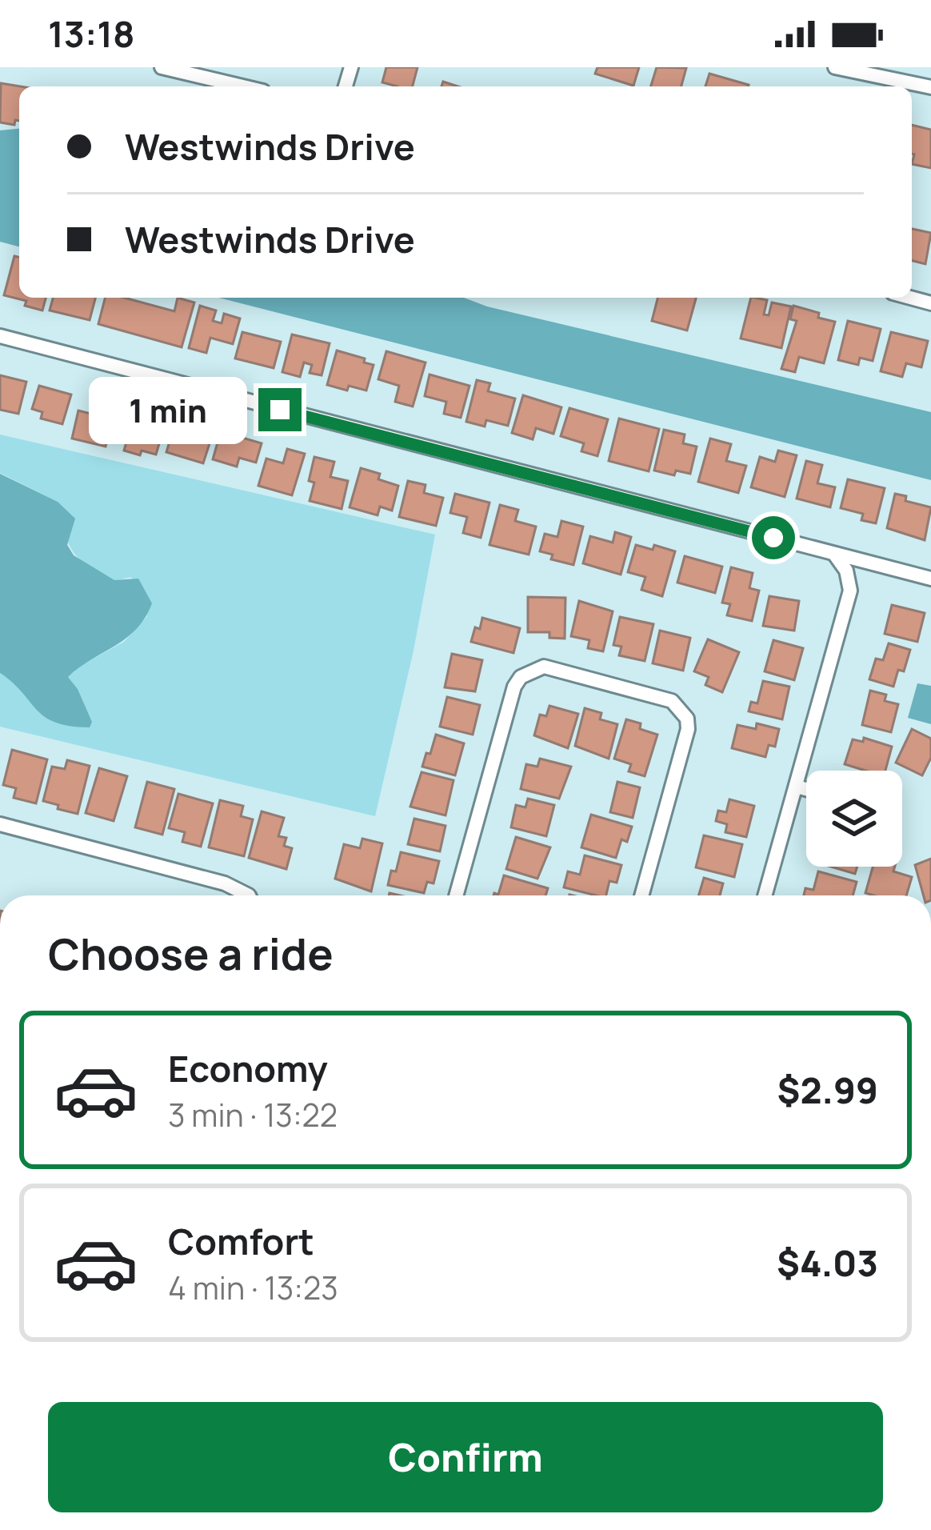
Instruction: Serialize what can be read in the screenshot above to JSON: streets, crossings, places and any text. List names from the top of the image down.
{
  "page": {
    "status": "13:18",
    "banner": ["Westwinds Drive", "Westwinds Drive"],
    "bubble": "1 min",
    "heading": "Choose a ride",
    "list": [
      {
        "name": "Economy",
        "note": "3 min · 13:22",
        "value": "$2.99"
      },
      {
        "name": "Comfort",
        "note": "4 min · 13:23",
        "value": "$4.03"
      }
    ],
    "buttons": "Confirm"
  }
}
